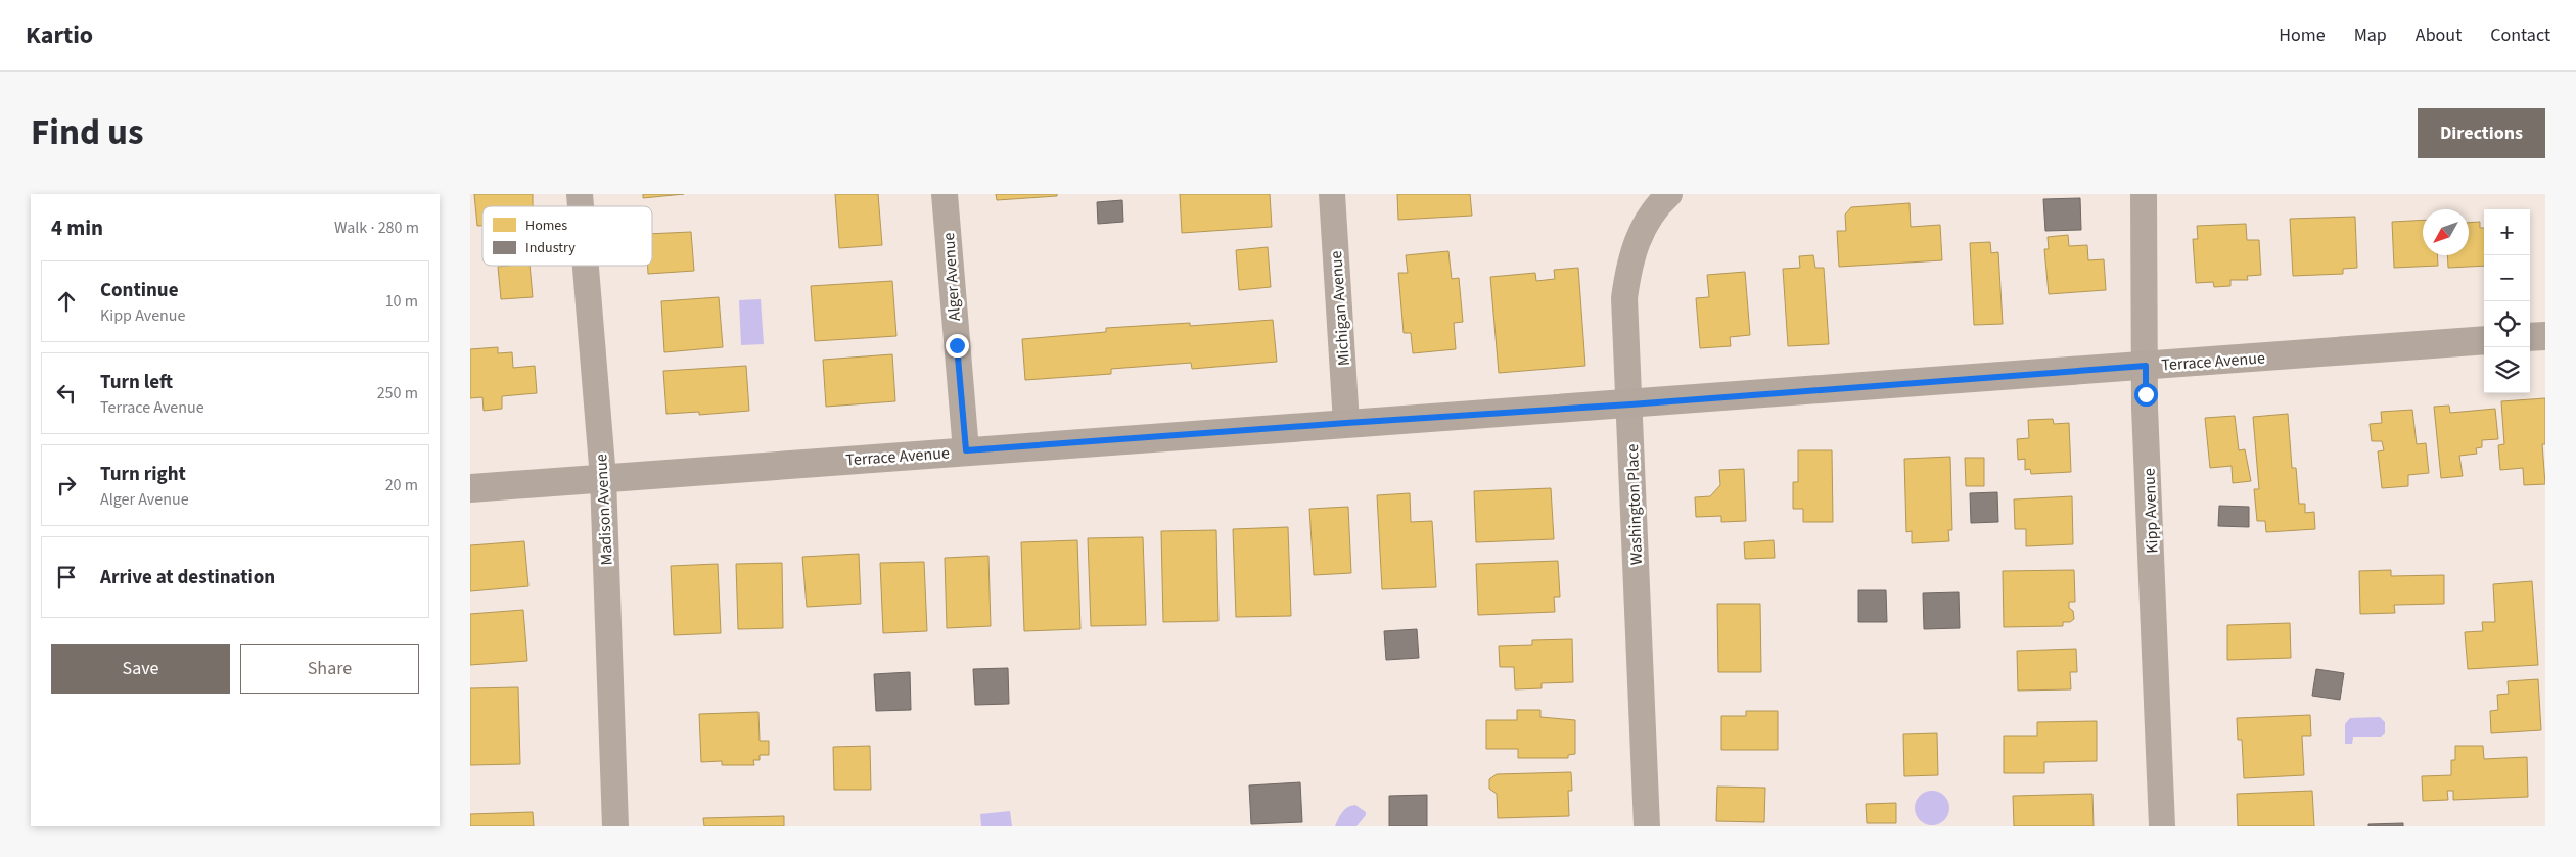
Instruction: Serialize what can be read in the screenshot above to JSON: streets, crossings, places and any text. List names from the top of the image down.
{
  "streets": {
    "main road": ["Terrace Avenue"],
    "street": [
      "Alger Avenue",
      "Michigan Avenue",
      "Washington Place",
      "Madison Avenue",
      "Kipp Avenue"
    ]
  },
  "crossings": [
    ["Alger Avenue", "Terrace Avenue"],
    ["Michigan Avenue", "Terrace Avenue"],
    ["Terrace Avenue", "Washington Place"],
    ["Terrace Avenue", "Madison Avenue"],
    ["Terrace Avenue", "Kipp Avenue"]
  ],
  "legend": ["Homes", "Industry"],
  "north": "bottom left",
  "page": {
    "header": "Kartio",
    "nav": [
      "Home",
      "Map",
      "About",
      "Contact"
    ],
    "title": "Find us",
    "buttons": [
      "Directions",
      ["Save", "Share"]
    ],
    "heading": ["4 min", "Walk · 280 m"],
    "map_buttons": ["+", "−"],
    "list": [
      ["Continue", "Kipp Avenue", "10 m"],
      ["Turn left", "Terrace Avenue", "250 m"],
      ["Turn right", "Alger Avenue", "20 m"],
      "Arrive at destination"
    ]
  }
}
